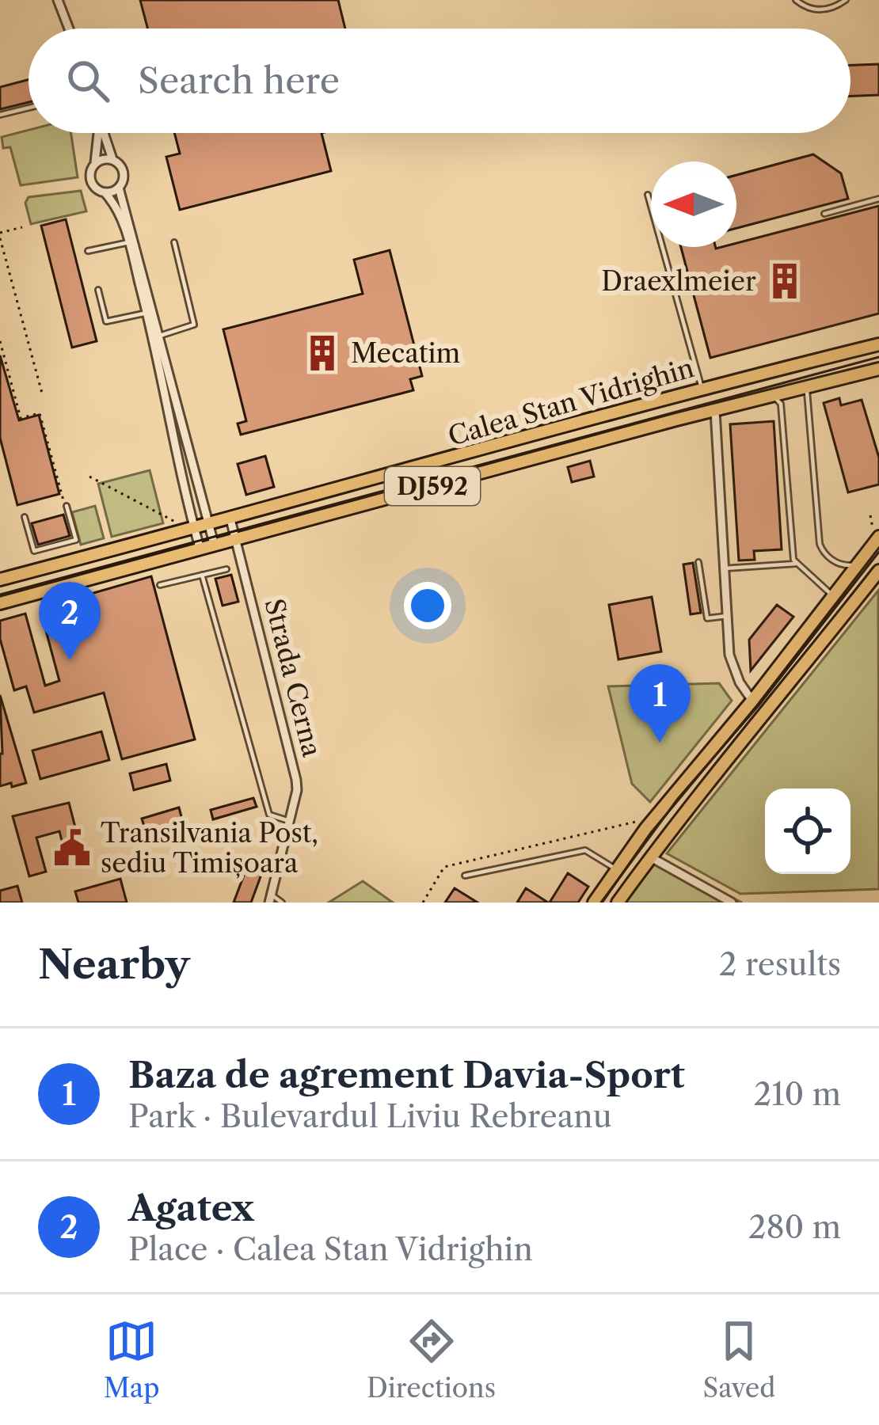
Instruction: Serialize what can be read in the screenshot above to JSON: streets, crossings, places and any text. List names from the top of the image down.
{
  "streets": {
    "main road": ["Calea Stan Vidrighin", "DJ592"],
    "street": ["Strada Cerna"]
  },
  "crossings": [
    ["Calea Stan Vidrighin", "Strada Cerna"]
  ],
  "places": {
    "building": ["Draexlmeier", "Mecatim"],
    "public building": ["Transilvania Post, sediu Timișoara"]
  },
  "north": "left",
  "page": {
    "search": "Search here",
    "pins": ["2", "1"],
    "heading": ["Nearby", "2 results"],
    "list": [
      {
        "mark": "1",
        "name": "Baza de agrement Davia-Sport",
        "note": "Park · Bulevardul Liviu Rebreanu",
        "value": "210 m"
      },
      {
        "mark": "2",
        "name": "Agatex",
        "note": "Place · Calea Stan Vidrighin",
        "value": "280 m"
      }
    ],
    "nav": ["Map", "Directions", "Saved"]
  }
}
